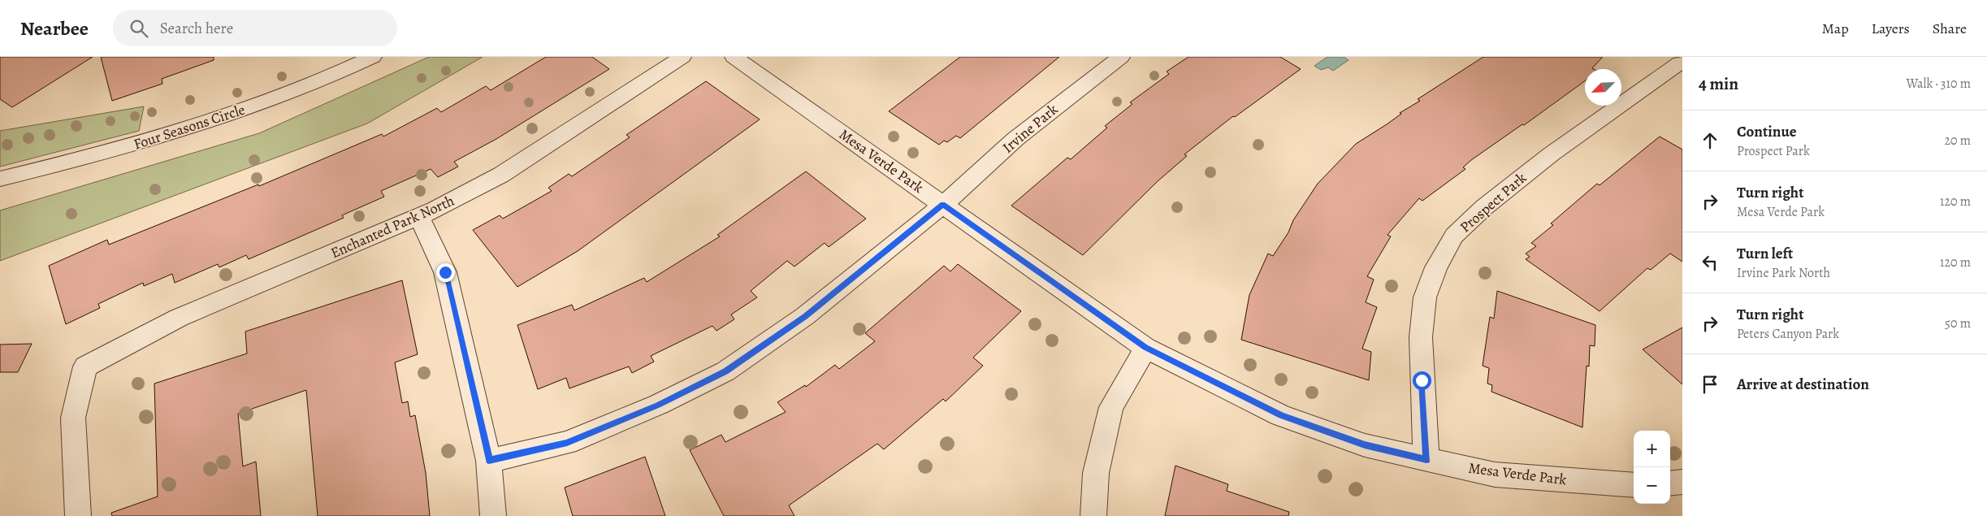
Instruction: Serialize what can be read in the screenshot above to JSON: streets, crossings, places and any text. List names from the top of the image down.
{
  "streets": {
    "street": [
      "Four Seasons Circle",
      "Irvine Park",
      "Mesa Verde Park",
      "Prospect Park",
      "Enchanted Park North"
    ]
  },
  "crossings": [
    ["Irvine Park", "Mesa Verde Park"],
    ["Mesa Verde Park", "Prospect Park"]
  ],
  "north": "bottom left",
  "page": {
    "header": "Nearbee",
    "search": "Search here",
    "nav": ["Map", "Layers", "Share"],
    "heading": ["4 min", "Walk · 310 m"],
    "list": [
      ["Continue", "Prospect Park", "20 m"],
      ["Turn right", "Mesa Verde Park", "120 m"],
      ["Turn left", "Irvine Park North", "120 m"],
      ["Turn right", "Peters Canyon Park", "50 m"],
      "Arrive at destination"
    ],
    "map_buttons": ["+", "−"]
  }
}
